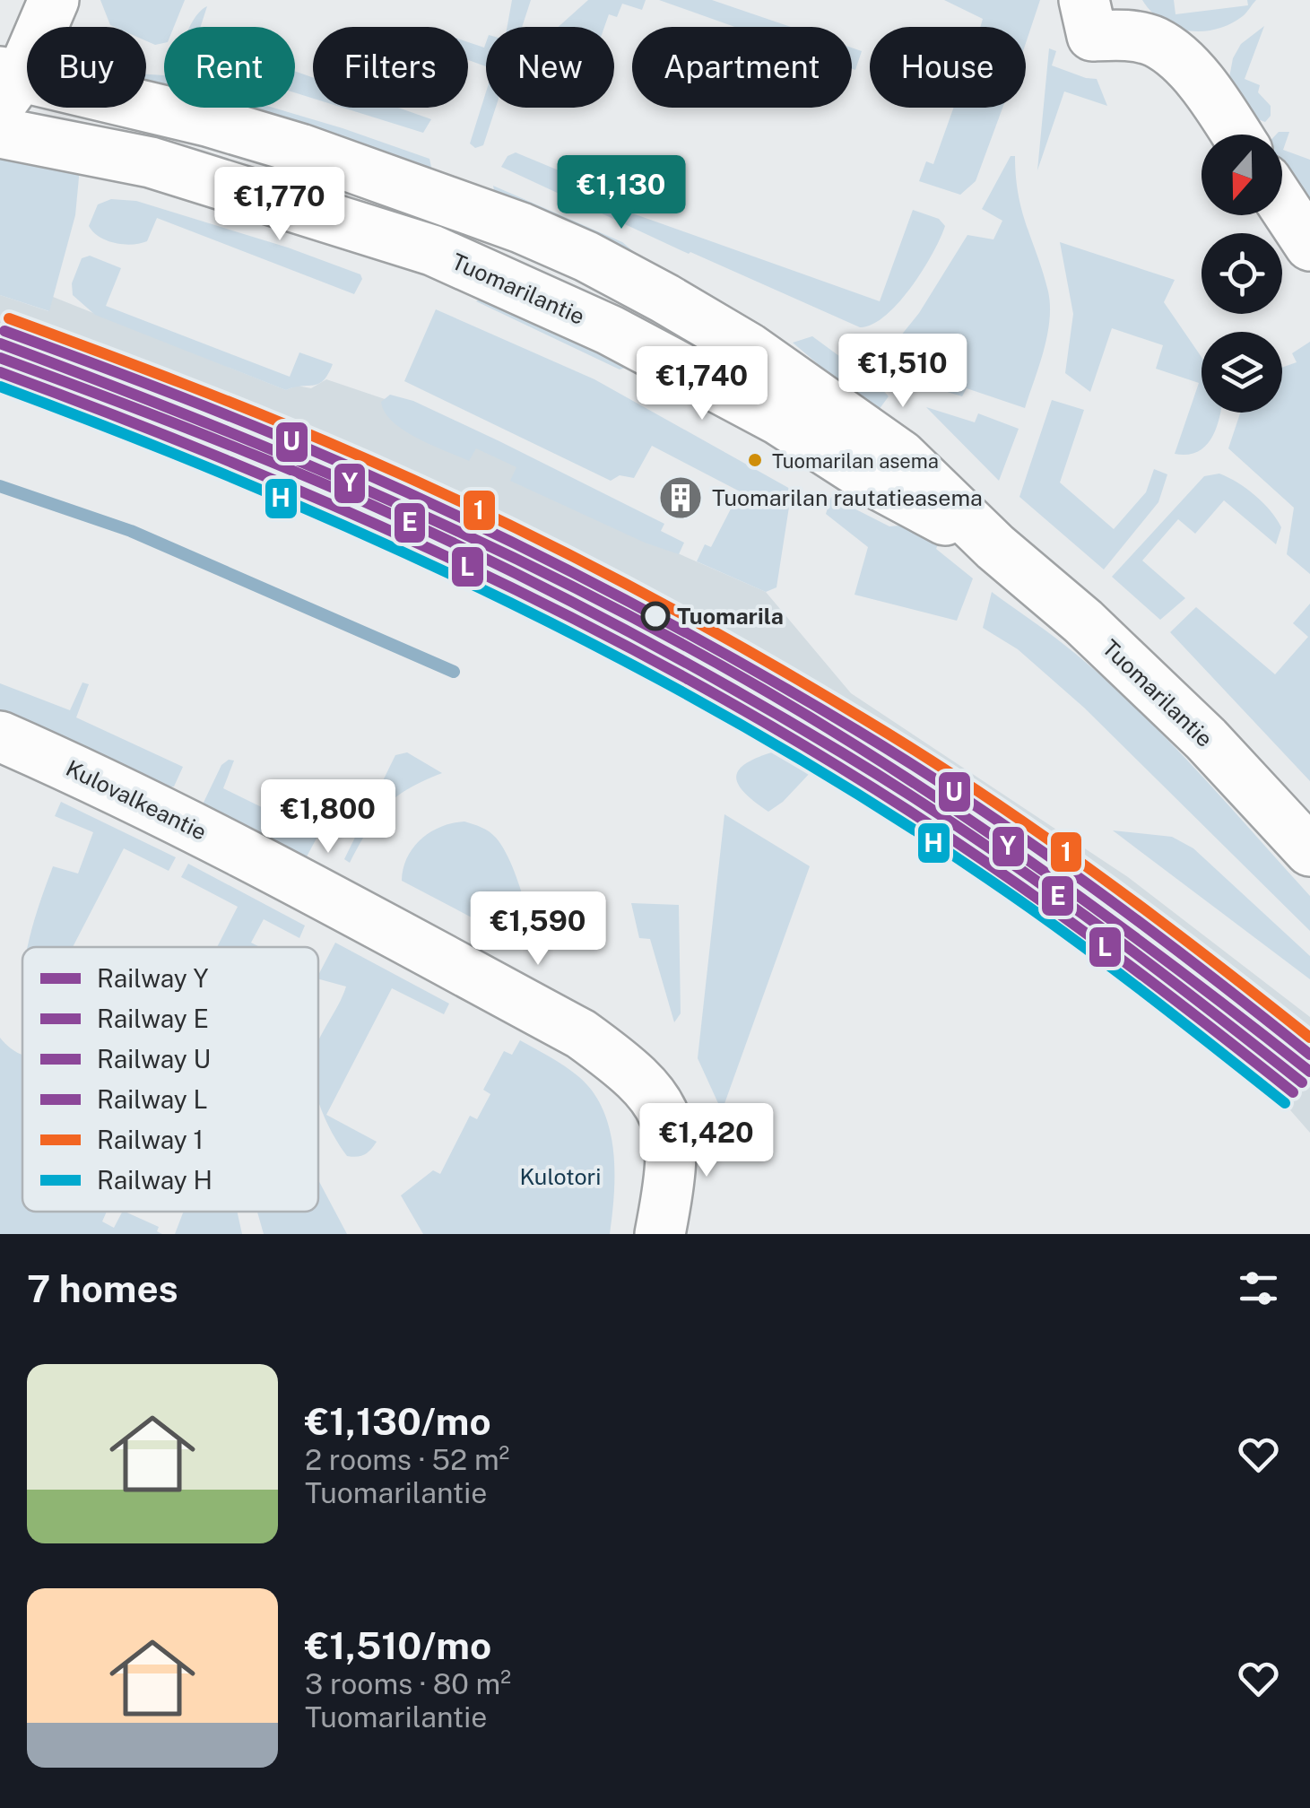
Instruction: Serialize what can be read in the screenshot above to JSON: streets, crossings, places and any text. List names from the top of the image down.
{
  "streets": {
    "main road": ["Tuomarilantie", "Kulovalkeantie"]
  },
  "parks": ["Kulotori"],
  "places": {
    "other": ["Tuomarilan asema", "Tuomarila"],
    "building": ["Tuomarilan rautatieasema"]
  },
  "lines": [
    "rail line 1",
    "rail line U",
    "rail line Y",
    "rail line E",
    "rail line L",
    "rail line H"
  ],
  "legend": [
    "Railway Y",
    "Railway E",
    "Railway U",
    "Railway L",
    "Railway 1",
    "Railway H"
  ],
  "north": "bottom",
  "page": {
    "chip": [
      "Buy",
      "Rent",
      "Filters",
      "New",
      "Apartment",
      "House"
    ],
    "price": [
      "€1,130",
      "€1,770",
      "€1,510",
      "€1,740",
      "€1,800",
      "€1,590",
      "€1,420"
    ],
    "heading": "7 homes",
    "list": [
      {
        "name": "€1,130/mo",
        "note": "2 rooms · 52 m² · Tuomarilantie"
      },
      {
        "name": "€1,510/mo",
        "note": "3 rooms · 80 m² · Tuomarilantie"
      }
    ]
  }
}
